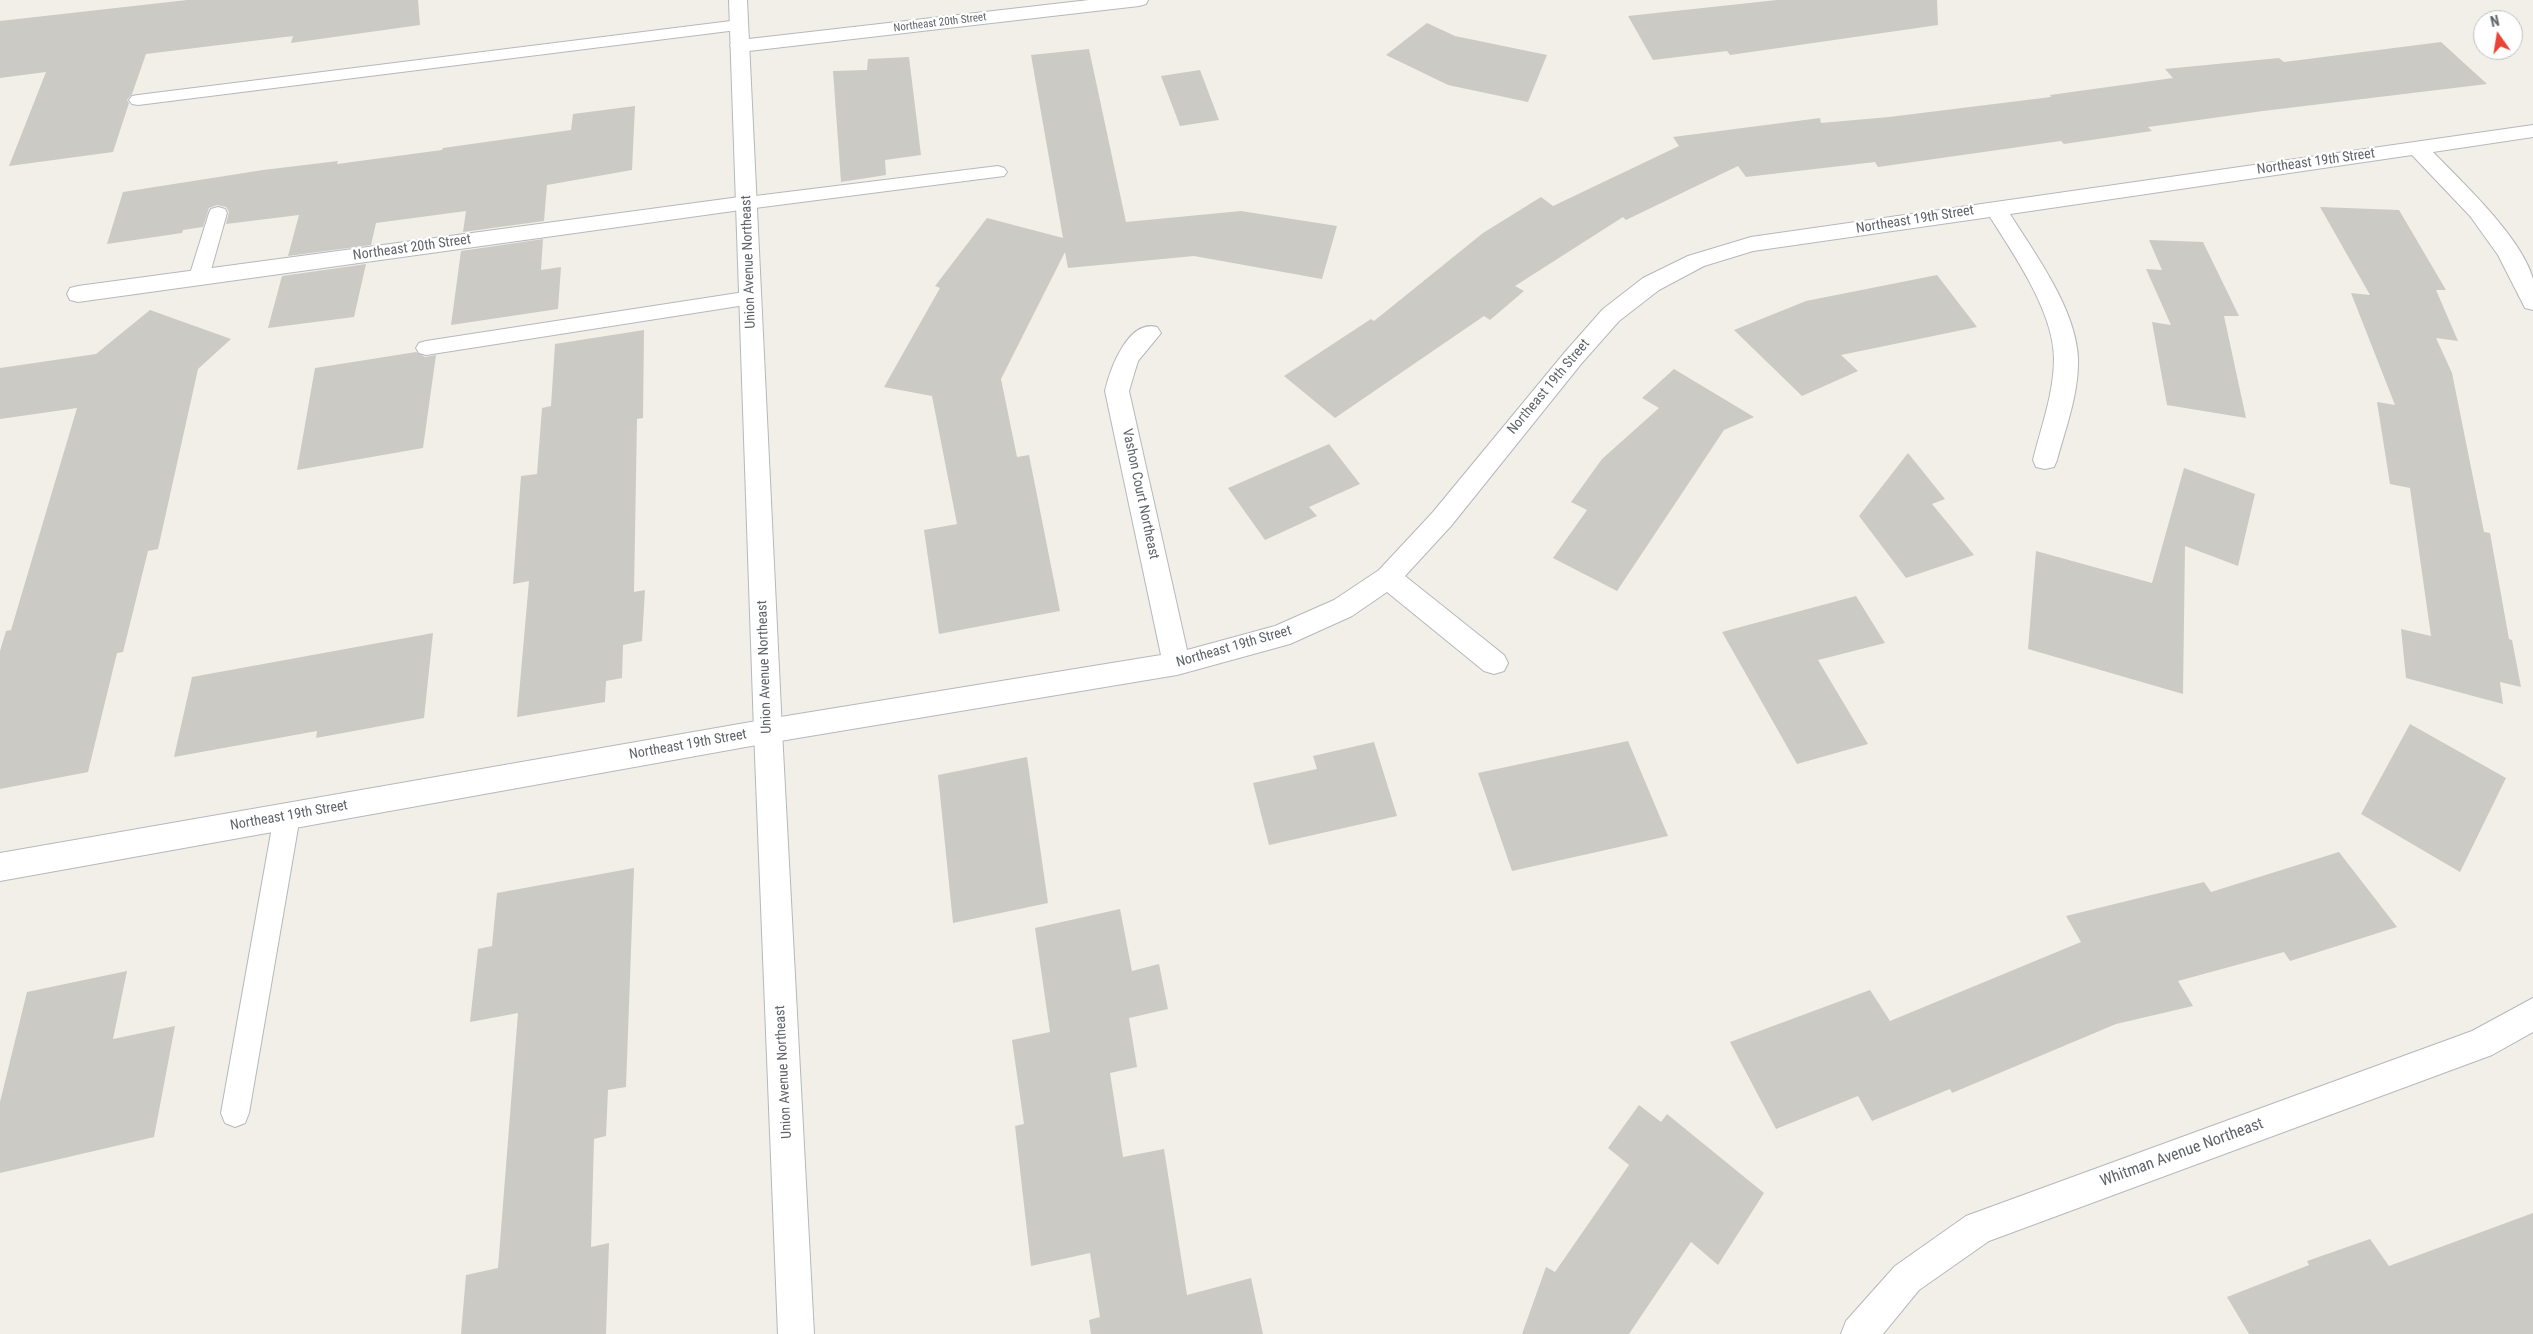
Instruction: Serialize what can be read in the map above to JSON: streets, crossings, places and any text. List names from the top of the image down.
{
  "streets": {
    "street": [
      "Northeast 20th Street",
      "Northeast 19th Street",
      "Union Avenue Northeast",
      "Vashon Court Northeast",
      "Whitman Avenue Northeast"
    ]
  },
  "crossings": [
    ["Northeast 20th Street", "Union Avenue Northeast"],
    ["Northeast 19th Street", "Union Avenue Northeast"],
    ["Northeast 19th Street", "Vashon Court Northeast"]
  ],
  "north": "top"
}
